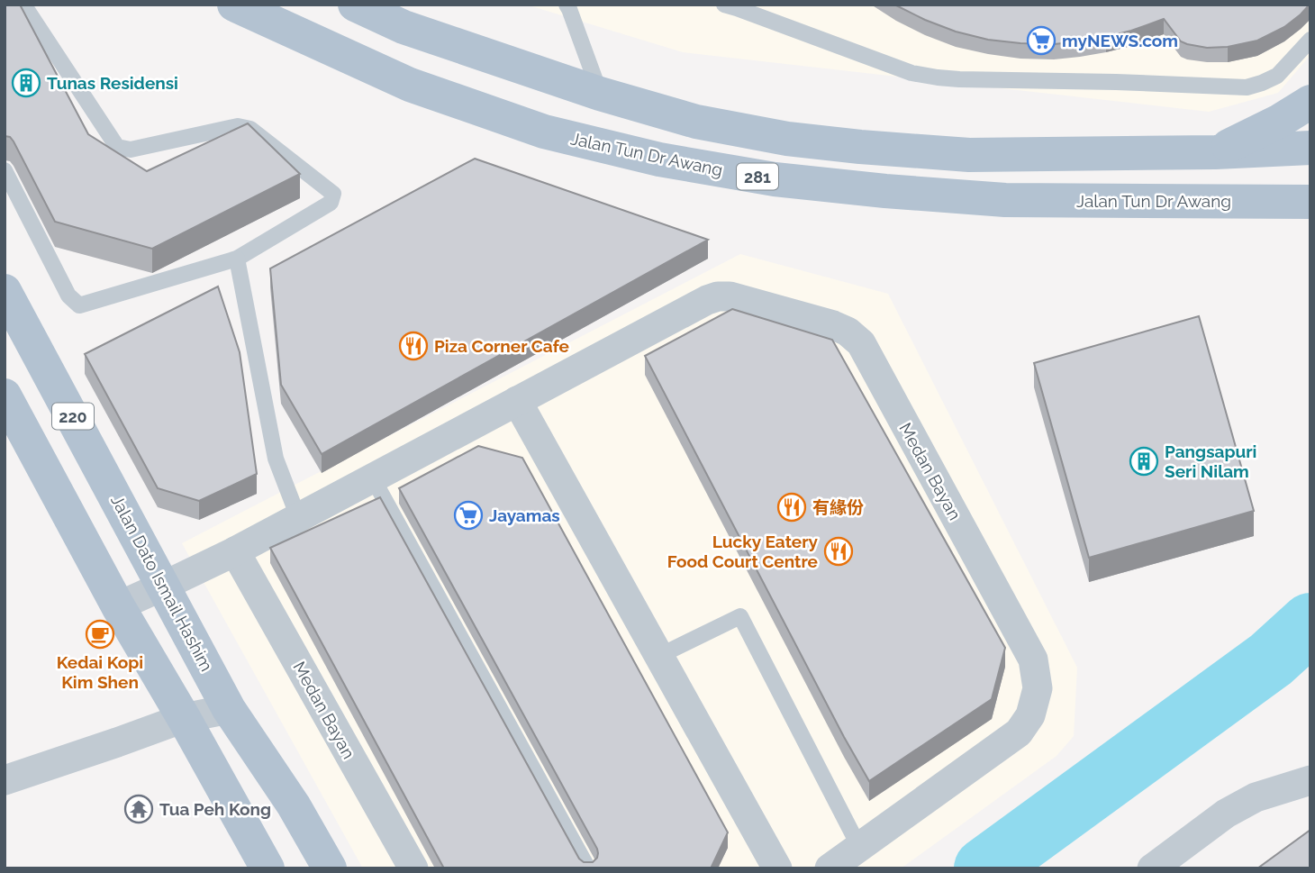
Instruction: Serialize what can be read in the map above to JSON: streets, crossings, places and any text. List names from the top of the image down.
{
  "streets": {
    "main road": [
      "Jalan Tun Dr Awang",
      "281",
      "220",
      "Jalan Dato Ismail Hashim"
    ],
    "street": ["Medan Bayan"]
  },
  "crossings": [
    ["220", "Medan Bayan"],
    ["Medan Bayan", "Jalan Dato Ismail Hashim"]
  ],
  "places": {
    "supermarket": ["myNEWS.com", "Jayamas"],
    "building": ["Tunas Residensi", "Pangsapuri Seri Nilam"],
    "restaurant": ["Piza Corner Cafe", "有緣份", "Lucky Eatery Food Court Centre"],
    "cafe": ["Kedai Kopi Kim Shen"],
    "temple": ["Tua Peh Kong"]
  }
}
